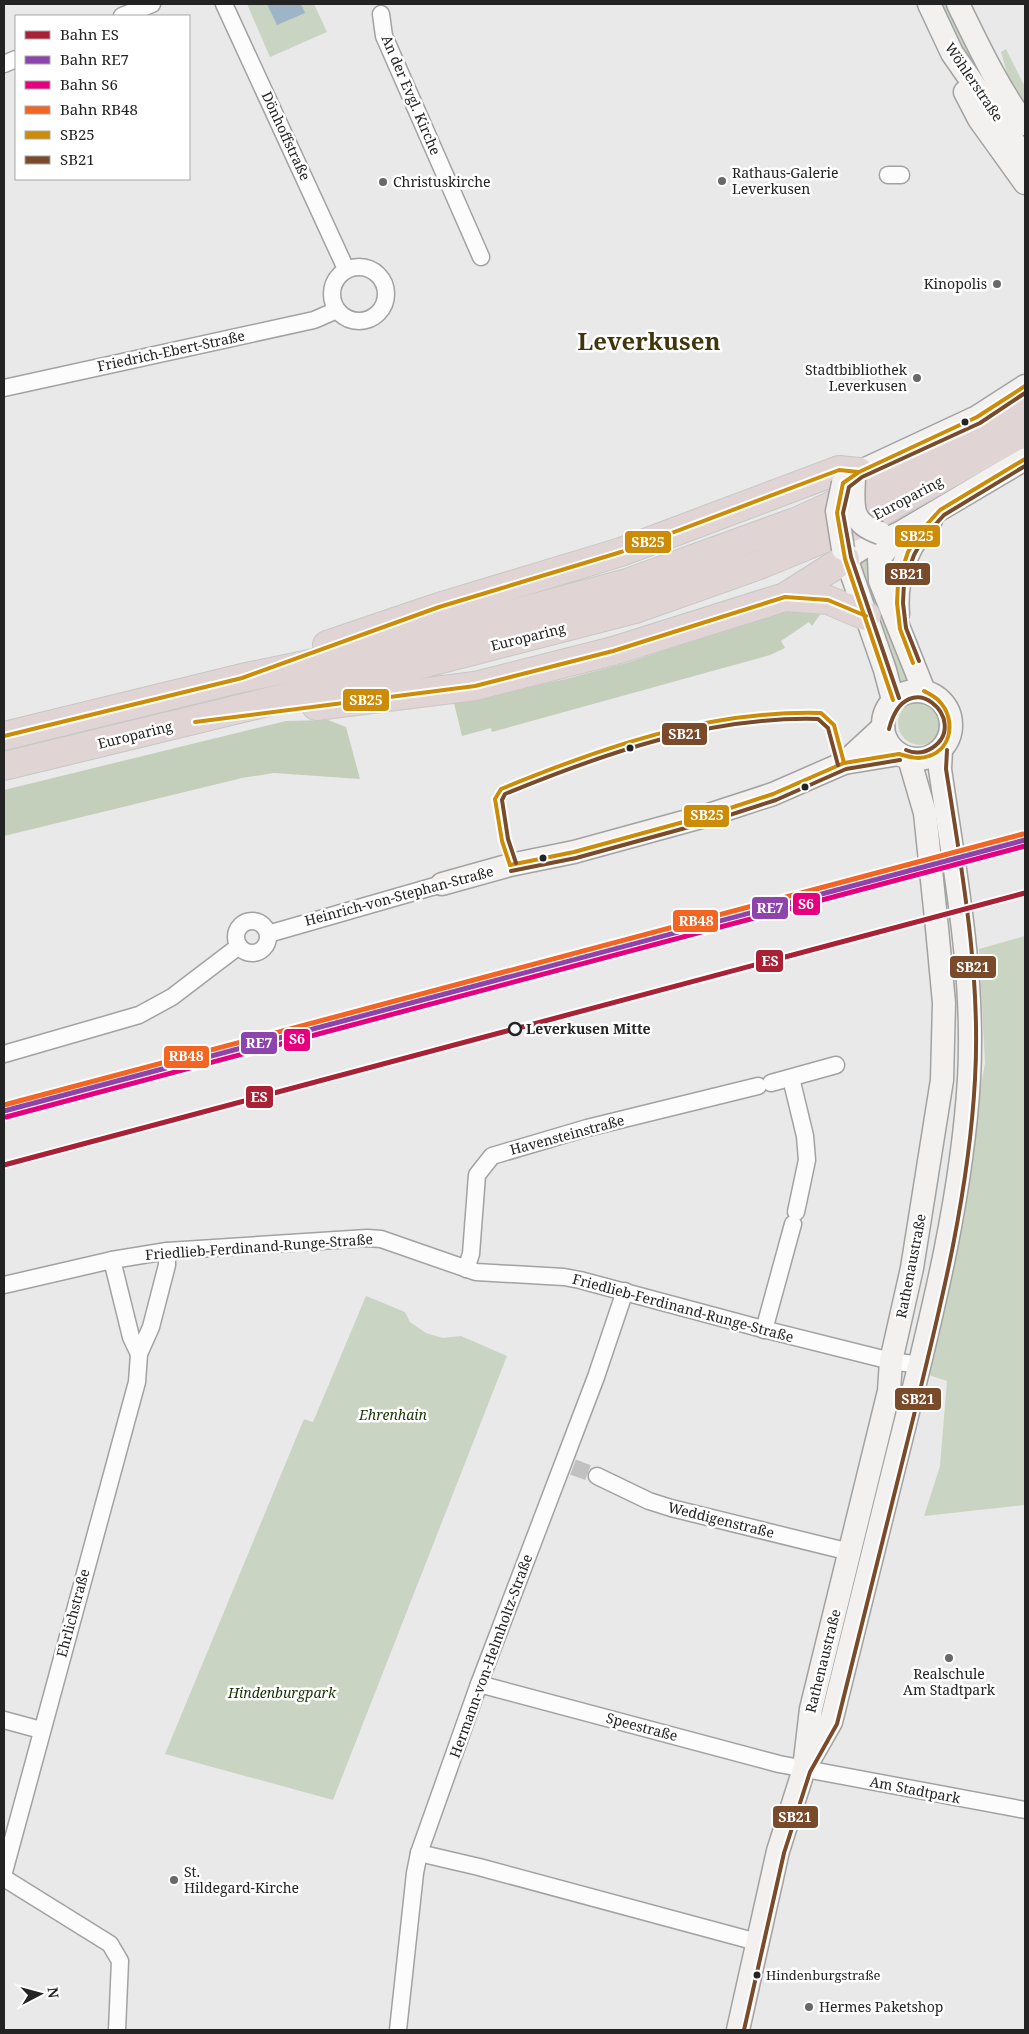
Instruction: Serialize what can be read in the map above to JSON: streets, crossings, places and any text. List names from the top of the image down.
{
  "streets": {
    "highway": ["Europaring"],
    "main road": ["Wöhlerstraße", "Heinrich-von-Stephan-Straße", "Rathenaustraße"],
    "street": [
      "An der Evgl. Kirche",
      "Dönhoffstraße",
      "Friedrich-Ebert-Straße",
      "Havensteinstraße",
      "Friedlieb-Ferdinand-Runge-Straße",
      "Weddigenstraße",
      "Ehrlichstraße",
      "Hermann-von-Helmholtz-Straße",
      "Speestraße",
      "Am Stadtpark"
    ]
  },
  "crossings": [
    ["Dönhoffstraße", "Friedrich-Ebert-Straße"],
    ["Heinrich-von-Stephan-Straße", "Rathenaustraße"],
    ["Havensteinstraße", "Friedlieb-Ferdinand-Runge-Straße"],
    ["Friedlieb-Ferdinand-Runge-Straße", "Rathenaustraße"],
    ["Friedlieb-Ferdinand-Runge-Straße", "Ehrlichstraße"],
    ["Friedlieb-Ferdinand-Runge-Straße", "Hermann-von-Helmholtz-Straße"],
    ["Rathenaustraße", "Weddigenstraße"],
    ["Rathenaustraße", "Speestraße"],
    ["Rathenaustraße", "Am Stadtpark"],
    ["Hermann-von-Helmholtz-Straße", "Speestraße"],
    ["Speestraße", "Am Stadtpark"]
  ],
  "districts": ["Leverkusen"],
  "parks": ["Ehrenhain", "Hindenburgpark"],
  "places": [
    "Rathaus-Galerie Leverkusen",
    "Christuskirche",
    "Kinopolis",
    "Stadtbibliothek Leverkusen",
    "Leverkusen Mitte",
    "Realschule Am Stadtpark",
    "St. Hildegard-Kirche",
    "Hindenburgstraße",
    "Hermes Paketshop"
  ],
  "lines": [
    "transit line SB25",
    "transit line SB21",
    "rail line RB48",
    "rail line RE7",
    "rail line S6",
    "rail line ES"
  ],
  "legend": [
    "Bahn ES",
    "Bahn RE7",
    "Bahn S6",
    "Bahn RB48",
    "SB25",
    "SB21"
  ],
  "north": "right"
}
